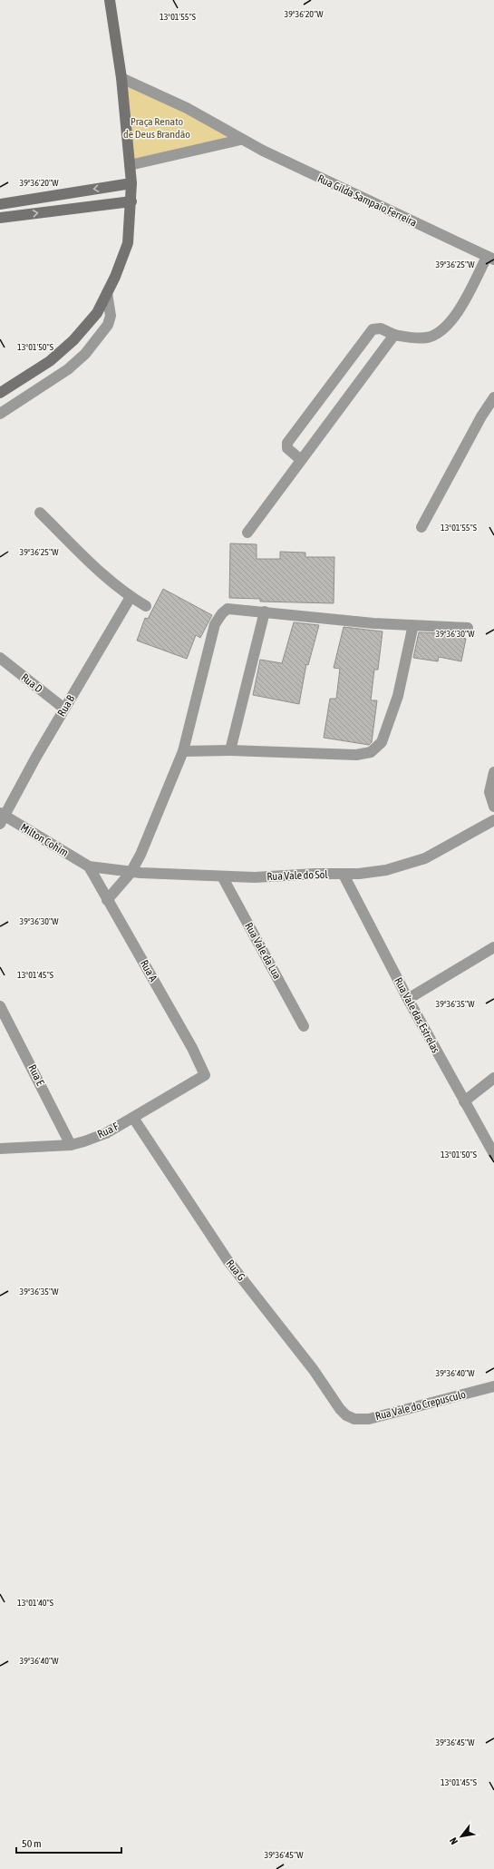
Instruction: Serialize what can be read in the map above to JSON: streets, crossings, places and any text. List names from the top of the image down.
{
  "streets": {
    "street": [
      "Rua Gilda Sampaio Ferreira",
      "Rua D",
      "Rua B",
      "Milton Cohim",
      "Rua Vale do Sol",
      "Rua Vale da Lua",
      "Rua A",
      "Rua Vale das Estrelas",
      "Rua E",
      "Rua F",
      "Rua G",
      "Rua Vale do Crepusculo"
    ]
  },
  "crossings": [
    ["Rua D", "Rua B"],
    ["Rua B", "Milton Cohim"],
    ["Milton Cohim", "Rua Vale do Sol"],
    ["Milton Cohim", "Rua A"],
    ["Rua Vale do Sol", "Rua Vale da Lua"],
    ["Rua Vale do Sol", "Rua A"],
    ["Rua Vale do Sol", "Rua Vale das Estrelas"],
    ["Rua A", "Rua F"],
    ["Rua E", "Rua F"],
    ["Rua F", "Rua G"],
    ["Rua G", "Rua Vale do Crepusculo"]
  ],
  "parks": ["Praça Renato de Deus Brandão"],
  "scale_bar": "50 m",
  "north": "bottom left",
  "coordinates": [
    "39°36'20\"W",
    "13°01'55\"S",
    "39°36'25\"W",
    "13°01'50\"S",
    "39°36'30\"W",
    "13°01'45\"S",
    "39°36'35\"W",
    "39°36'40\"W",
    "13°01'40\"S",
    "39°36'45\"W"
  ]
}
